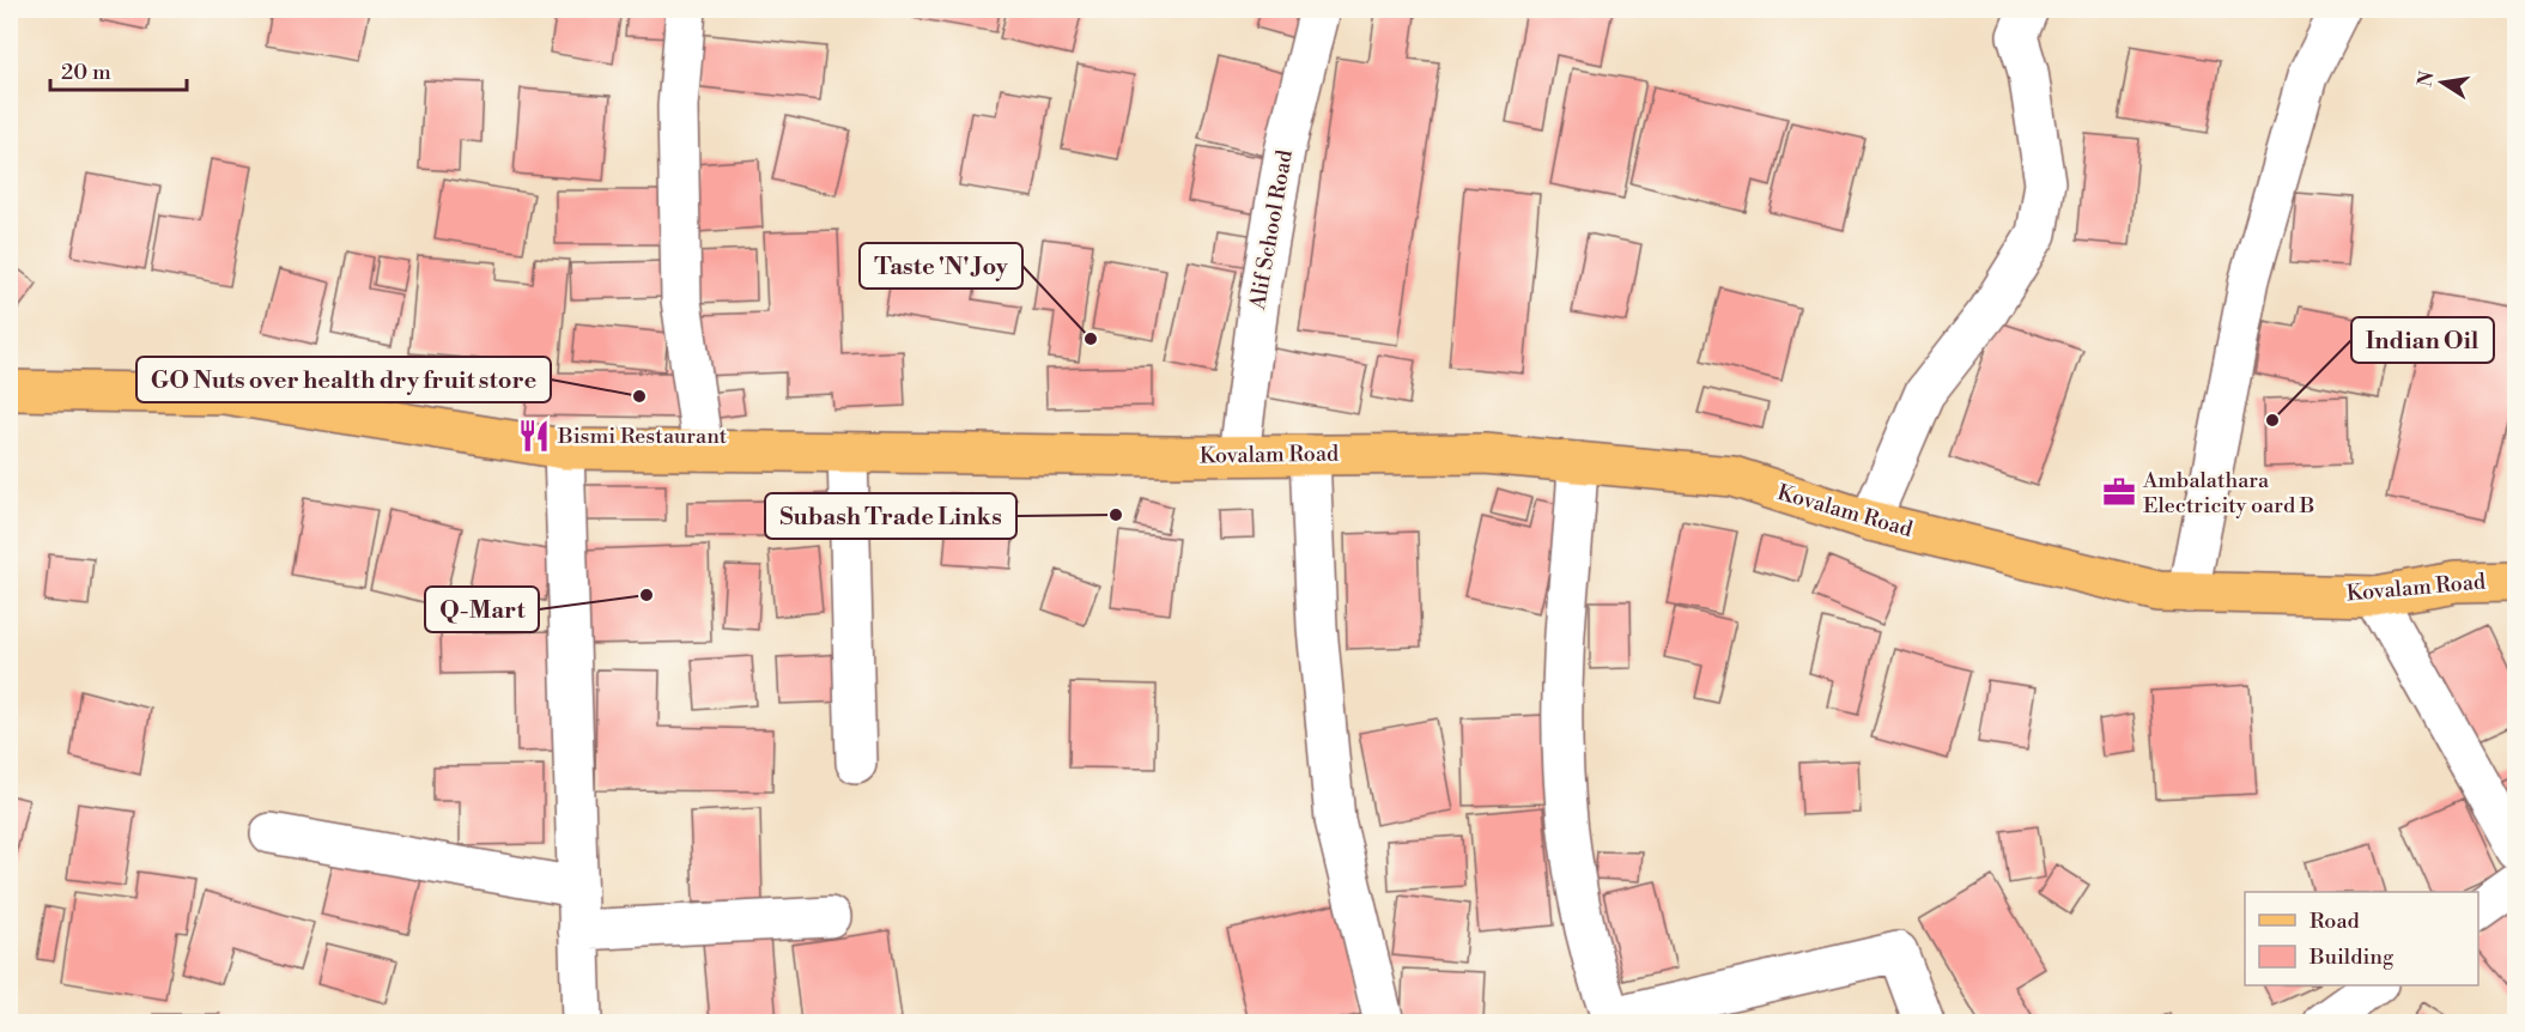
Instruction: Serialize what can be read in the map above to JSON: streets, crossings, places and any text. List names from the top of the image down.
{
  "streets": {
    "main road": ["Kovalam Road"],
    "street": ["Alif School Road"]
  },
  "crossings": [
    ["Alif School Road", "Kovalam Road"]
  ],
  "places": {
    "other": [
      "Taste 'N' Joy",
      "GO Nuts over health dry fruit store",
      "Indian Oil",
      "Subash Trade Links",
      "Q-Mart"
    ],
    "restaurant": ["Bismi Restaurant"],
    "office": ["Ambalathara Electricity oard B"]
  },
  "legend": ["Road", "Building"],
  "scale_bar": "20 m",
  "north": "left"
}
